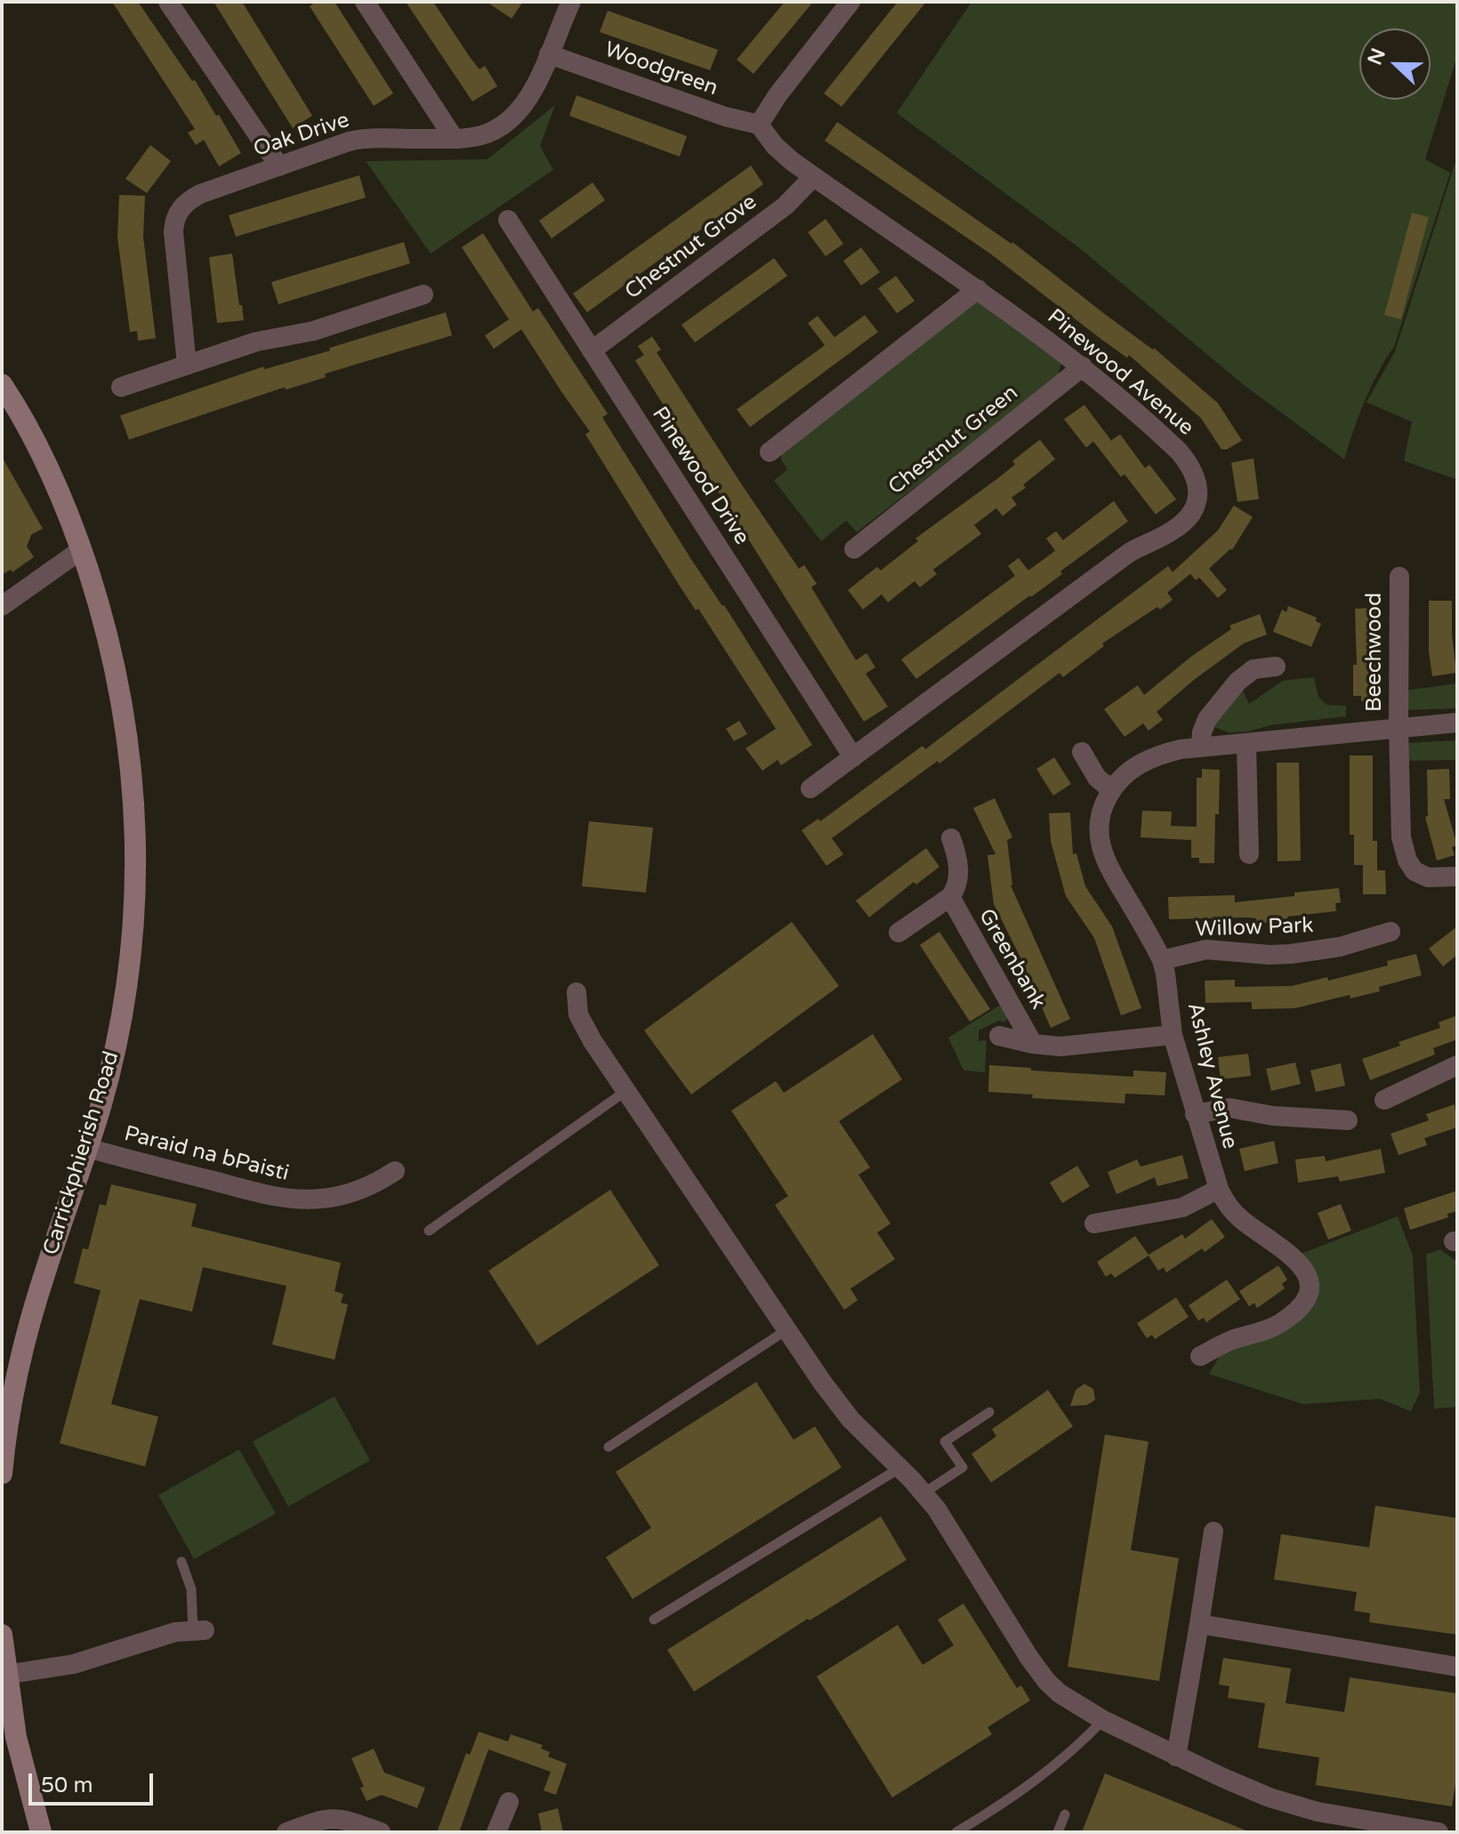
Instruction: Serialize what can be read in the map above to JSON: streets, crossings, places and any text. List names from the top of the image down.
{
  "streets": {
    "street": [
      "Woodgreen",
      "Oak Drive",
      "Chestnut Grove",
      "Pinewood Avenue",
      "Chestnut Green",
      "Pinewood Drive",
      "Beechwood",
      "Willow Park",
      "Greenbank",
      "Ashley Avenue",
      "Carrickphierish Road",
      "Paraid na bPaisti"
    ]
  },
  "crossings": [
    ["Woodgreen", "Oak Drive"],
    ["Woodgreen", "Pinewood Avenue"],
    ["Chestnut Grove", "Pinewood Avenue"],
    ["Chestnut Grove", "Pinewood Drive"],
    ["Pinewood Avenue", "Chestnut Green"],
    ["Pinewood Avenue", "Pinewood Drive"],
    ["Beechwood", "Ashley Avenue"],
    ["Willow Park", "Ashley Avenue"],
    ["Greenbank", "Ashley Avenue"],
    ["Carrickphierish Road", "Paraid na bPaisti"]
  ],
  "scale_bar": "50 m",
  "north": "left"
}
